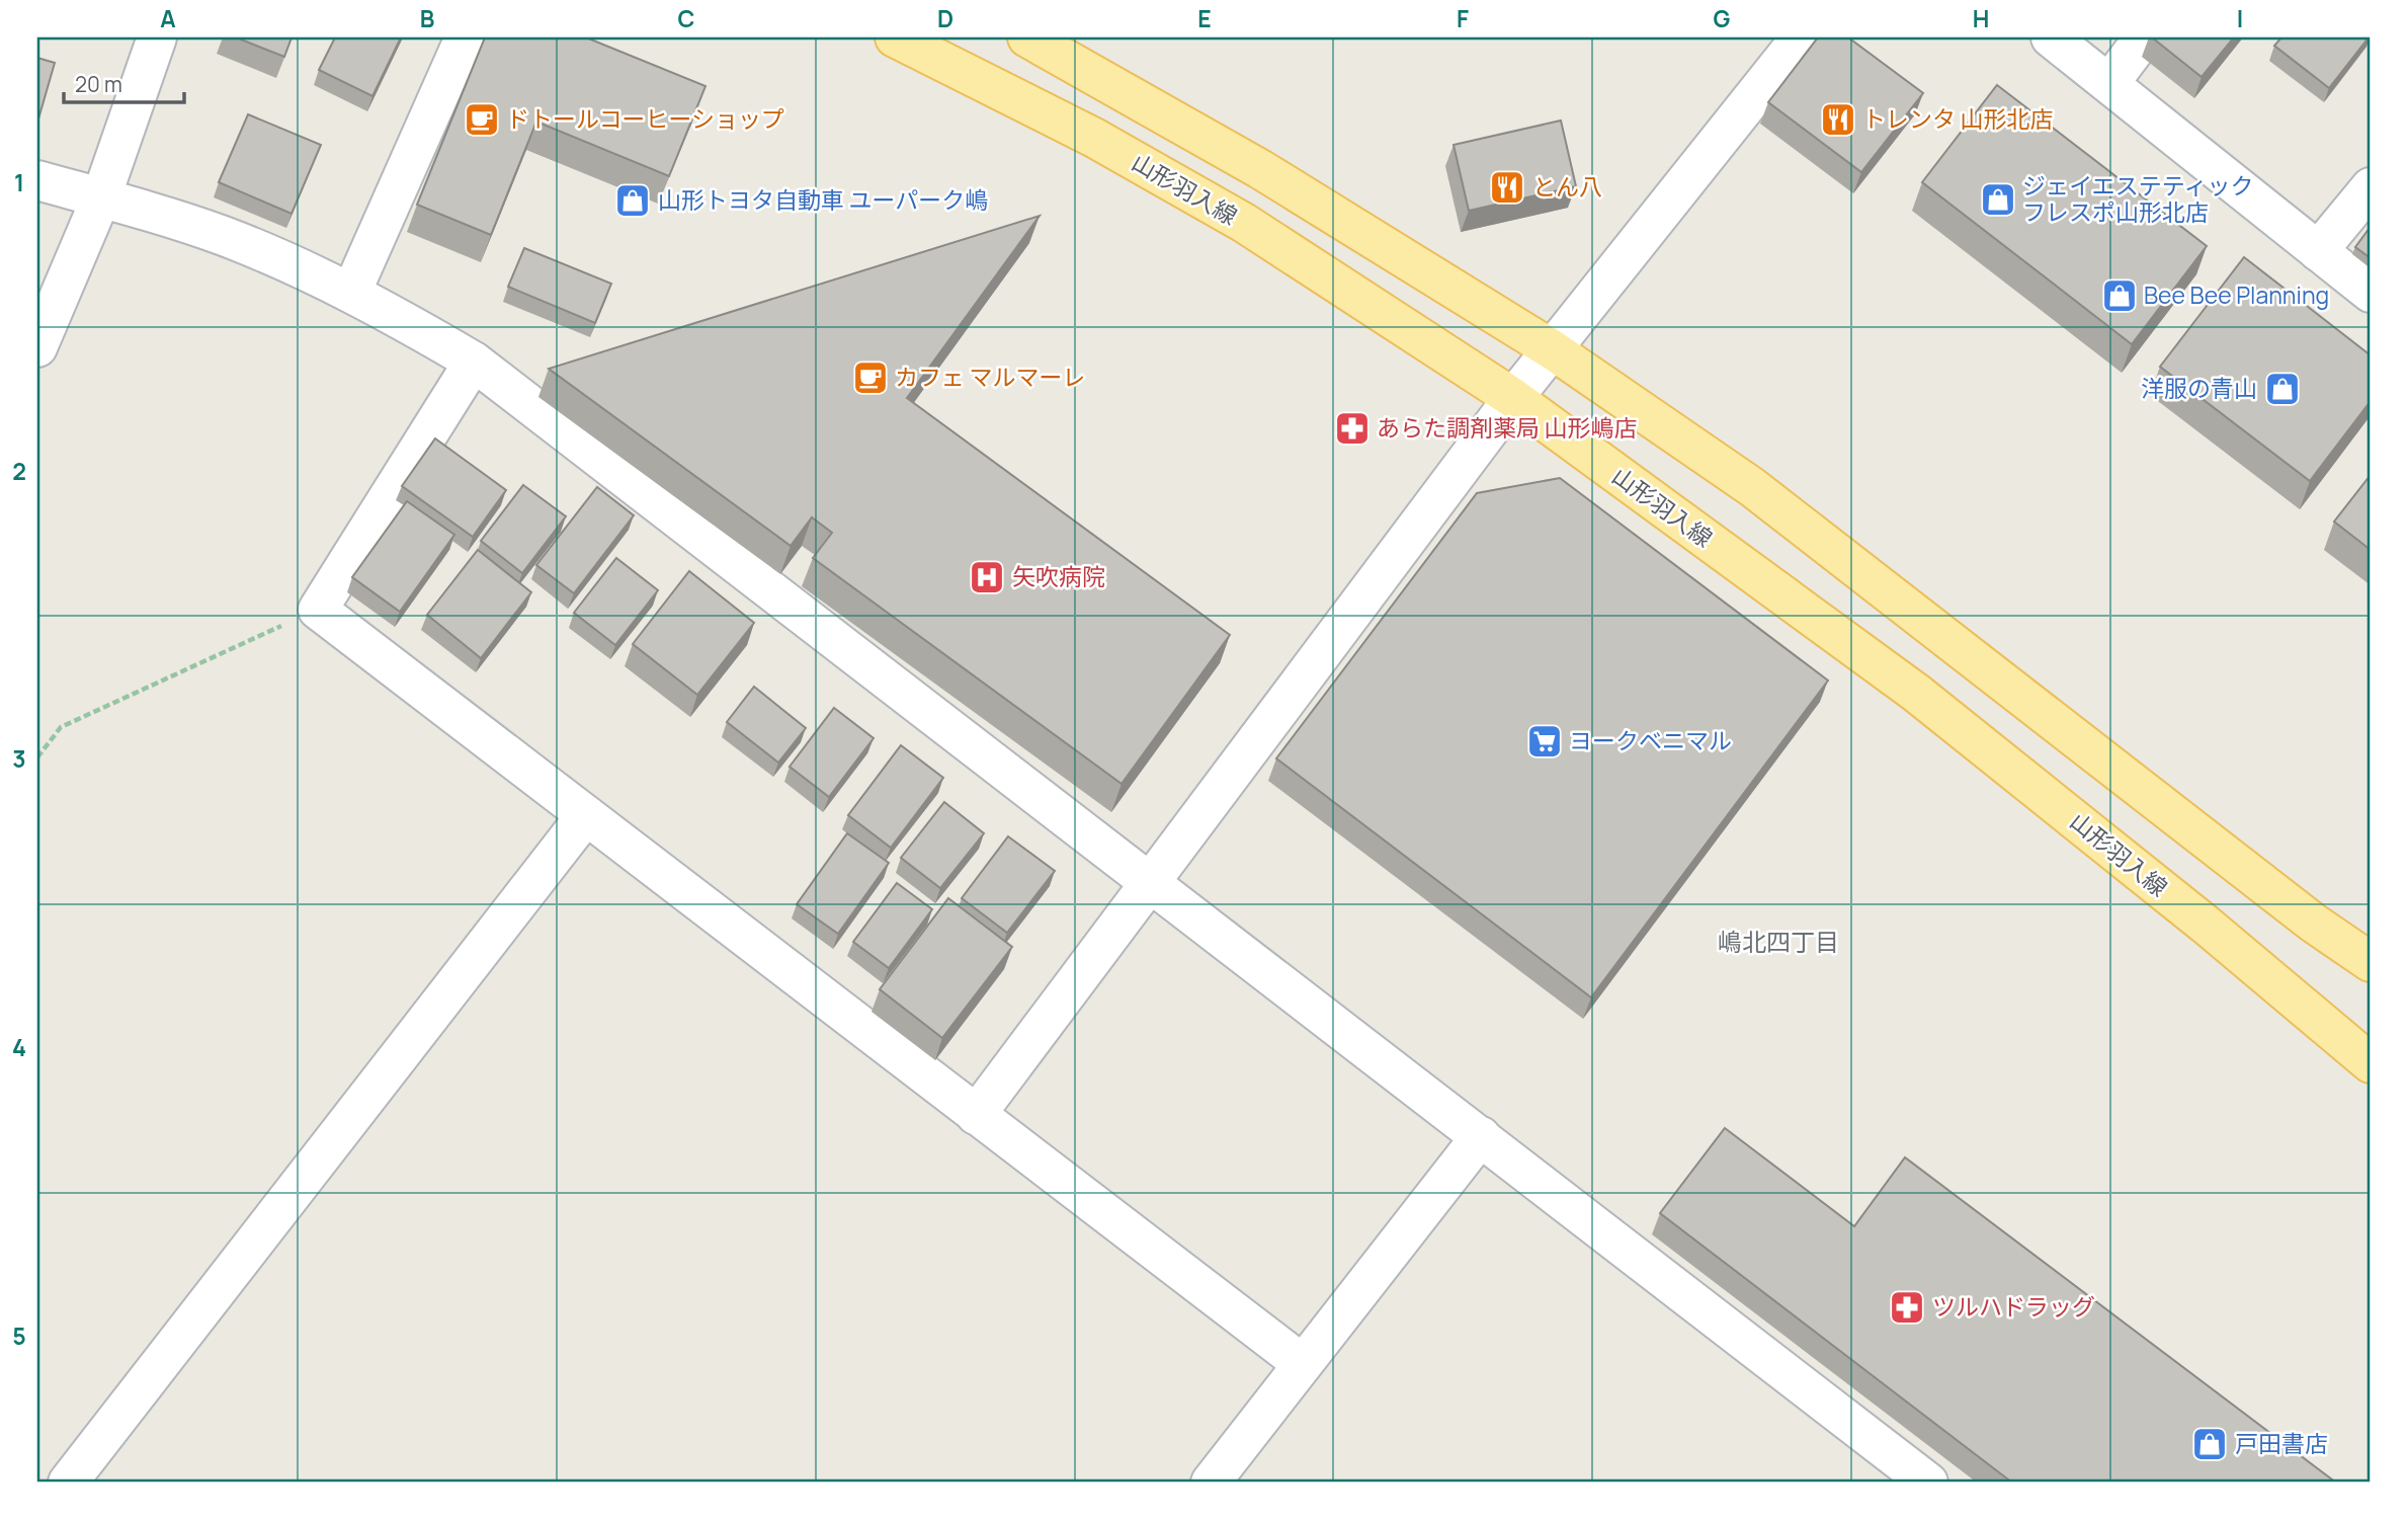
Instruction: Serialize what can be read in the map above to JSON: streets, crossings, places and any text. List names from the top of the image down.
{
  "streets": {
    "main road": ["山形羽入線"]
  },
  "districts": ["嶋北四丁目"],
  "places": {
    "cafe": ["ドトールコーヒーショップ", "カフェ マルマーレ"],
    "restaurant": ["トレンタ 山形北店", "とん八"],
    "shop": [
      "ジェイエステティック フレスポ山形北店",
      "山形トヨタ自動車 ユーパーク嶋",
      "Bee Bee Planning",
      "洋服の青山",
      "戸田書店"
    ],
    "pharmacy": ["あらた調剤薬局 山形嶋店", "ツルハドラッグ"],
    "hospital": ["矢吹病院"],
    "supermarket": ["ヨークベニマル"]
  },
  "scale_bar": "20 m",
  "grid": {
    "columns": [
      "A",
      "B",
      "C",
      "D",
      "E",
      "F",
      "G",
      "H",
      "I"
    ],
    "rows": [
      "1",
      "2",
      "3",
      "4",
      "5"
    ]
  }
}
